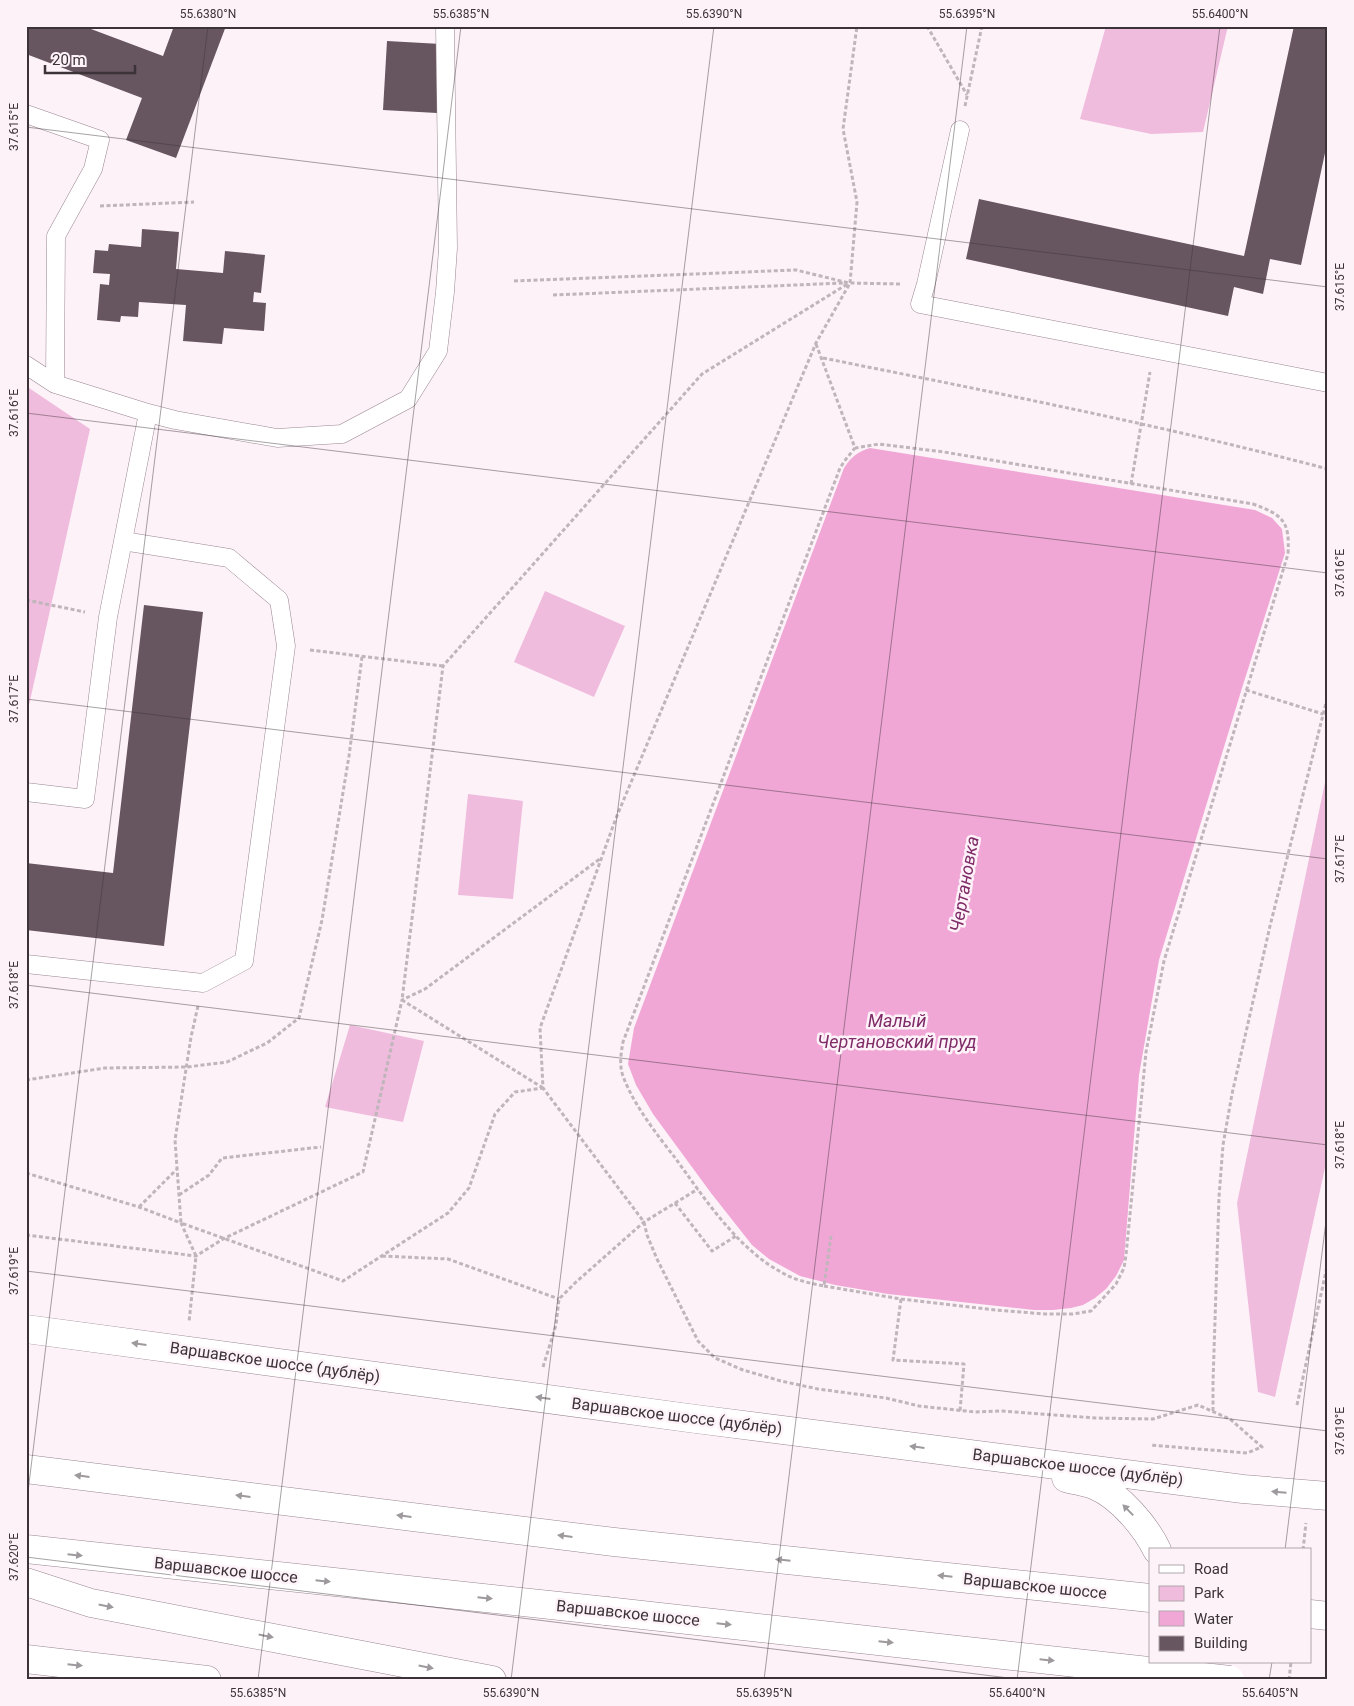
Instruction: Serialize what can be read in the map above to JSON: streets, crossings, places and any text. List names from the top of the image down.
{
  "streets": {
    "main road": ["Варшавское шоссе (дублёр)", "Варшавское шоссе"]
  },
  "one_way": ["Варшавское шоссе (дублёр)"],
  "water": ["Чертановка", "Малый Чертановский пруд"],
  "legend": [
    "Road",
    "Park",
    "Water",
    "Building"
  ],
  "scale_bar": "20 m",
  "coordinates": [
    "55.6380°N",
    "55.6385°N",
    "55.6390°N",
    "55.6395°N",
    "55.6400°N",
    "37.615°E",
    "37.616°E",
    "37.617°E",
    "37.618°E",
    "37.619°E",
    "37.620°E",
    "55.6405°N"
  ]
}
